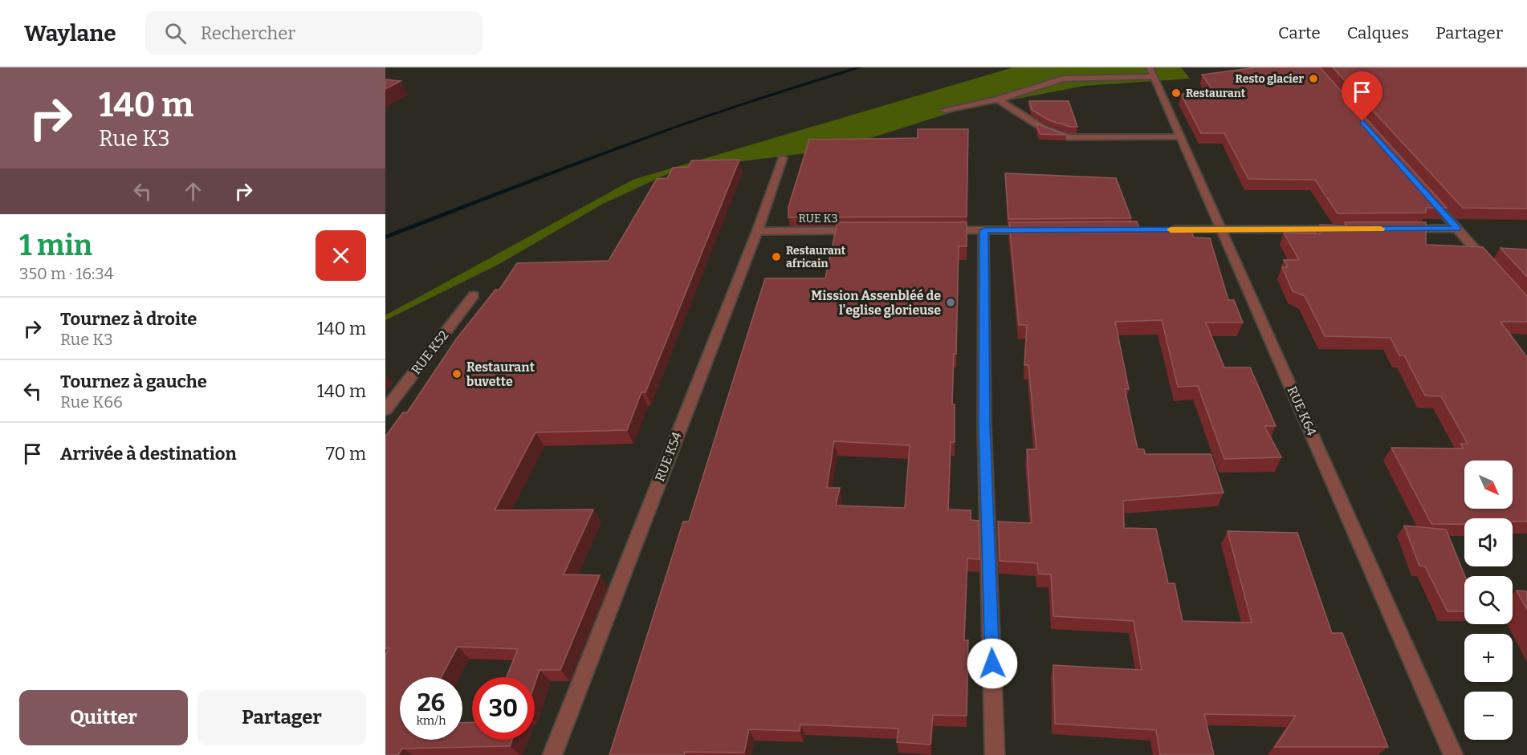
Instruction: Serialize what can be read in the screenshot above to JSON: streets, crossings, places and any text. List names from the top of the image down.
{
  "streets": {
    "street": [
      "RUE K3",
      "RUE K52",
      "RUE K64",
      "RUE K54"
    ]
  },
  "crossings": [
    ["RUE K3", "RUE K54"]
  ],
  "places": [
    "Resto glacier",
    "Restaurant",
    "Restaurant africain",
    "Mission Assenbléé de l'eglise glorieuse",
    "Restaurant buvette"
  ],
  "north": "bottom right",
  "page": {
    "header": "Waylane",
    "search": "Rechercher",
    "nav": ["Carte", "Calques", "Partager"],
    "turn": ["140 m", "Rue K3"],
    "heading": ["1 min", "350 m · 16:34"],
    "list": [
      {
        "name": "Tournez à droite",
        "note": "Rue K3",
        "value": "140 m"
      },
      {
        "name": "Tournez à gauche",
        "note": "Rue K66",
        "value": "140 m"
      },
      {
        "name": "Arrivée à destination",
        "value": "70 m"
      }
    ],
    "map_buttons": ["+", "−"],
    "speed": "26 km/h",
    "limit": "30",
    "buttons": ["Quitter", "Partager"]
  }
}
